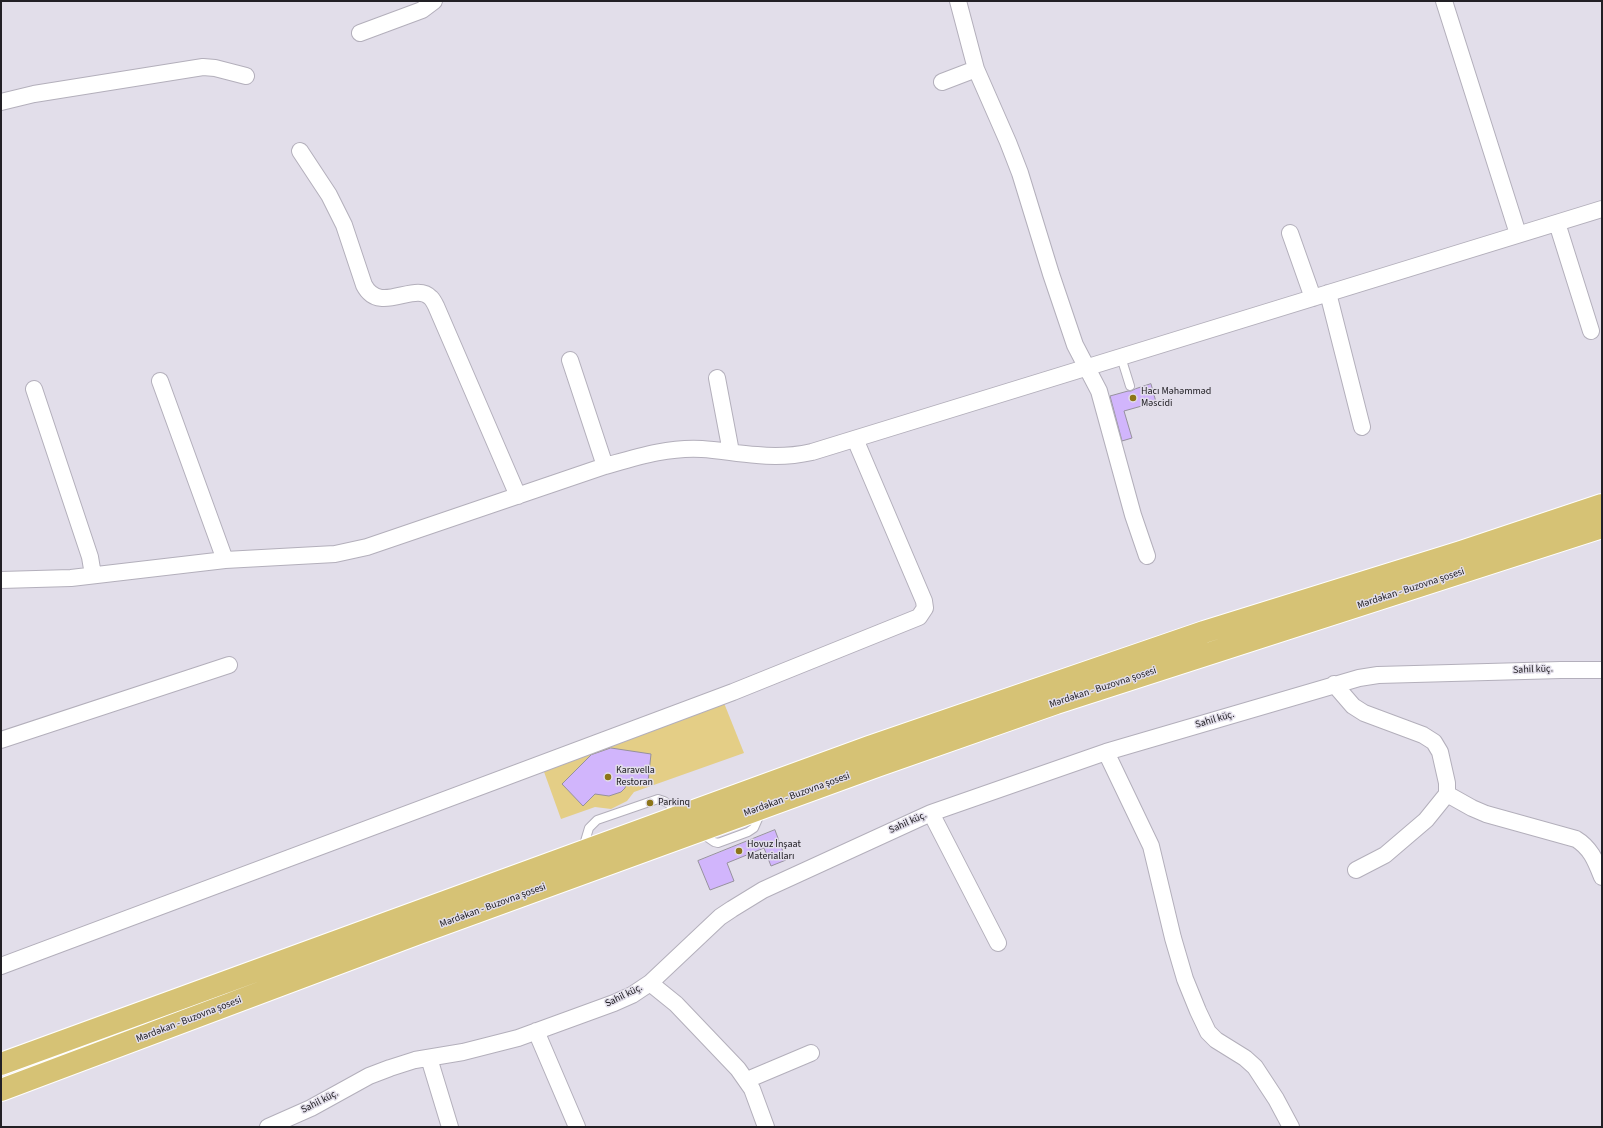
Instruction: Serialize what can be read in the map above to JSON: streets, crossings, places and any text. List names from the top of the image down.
{
  "streets": {
    "main road": ["Mərdəkan - Buzovna şosesi"],
    "street": ["Sahil küç."]
  },
  "places": [
    "Hacı Məhəmməd Məscidi",
    "Karavella Restoran",
    "Parkinq",
    "Hovuz İnşaat Materialları"
  ]
}
